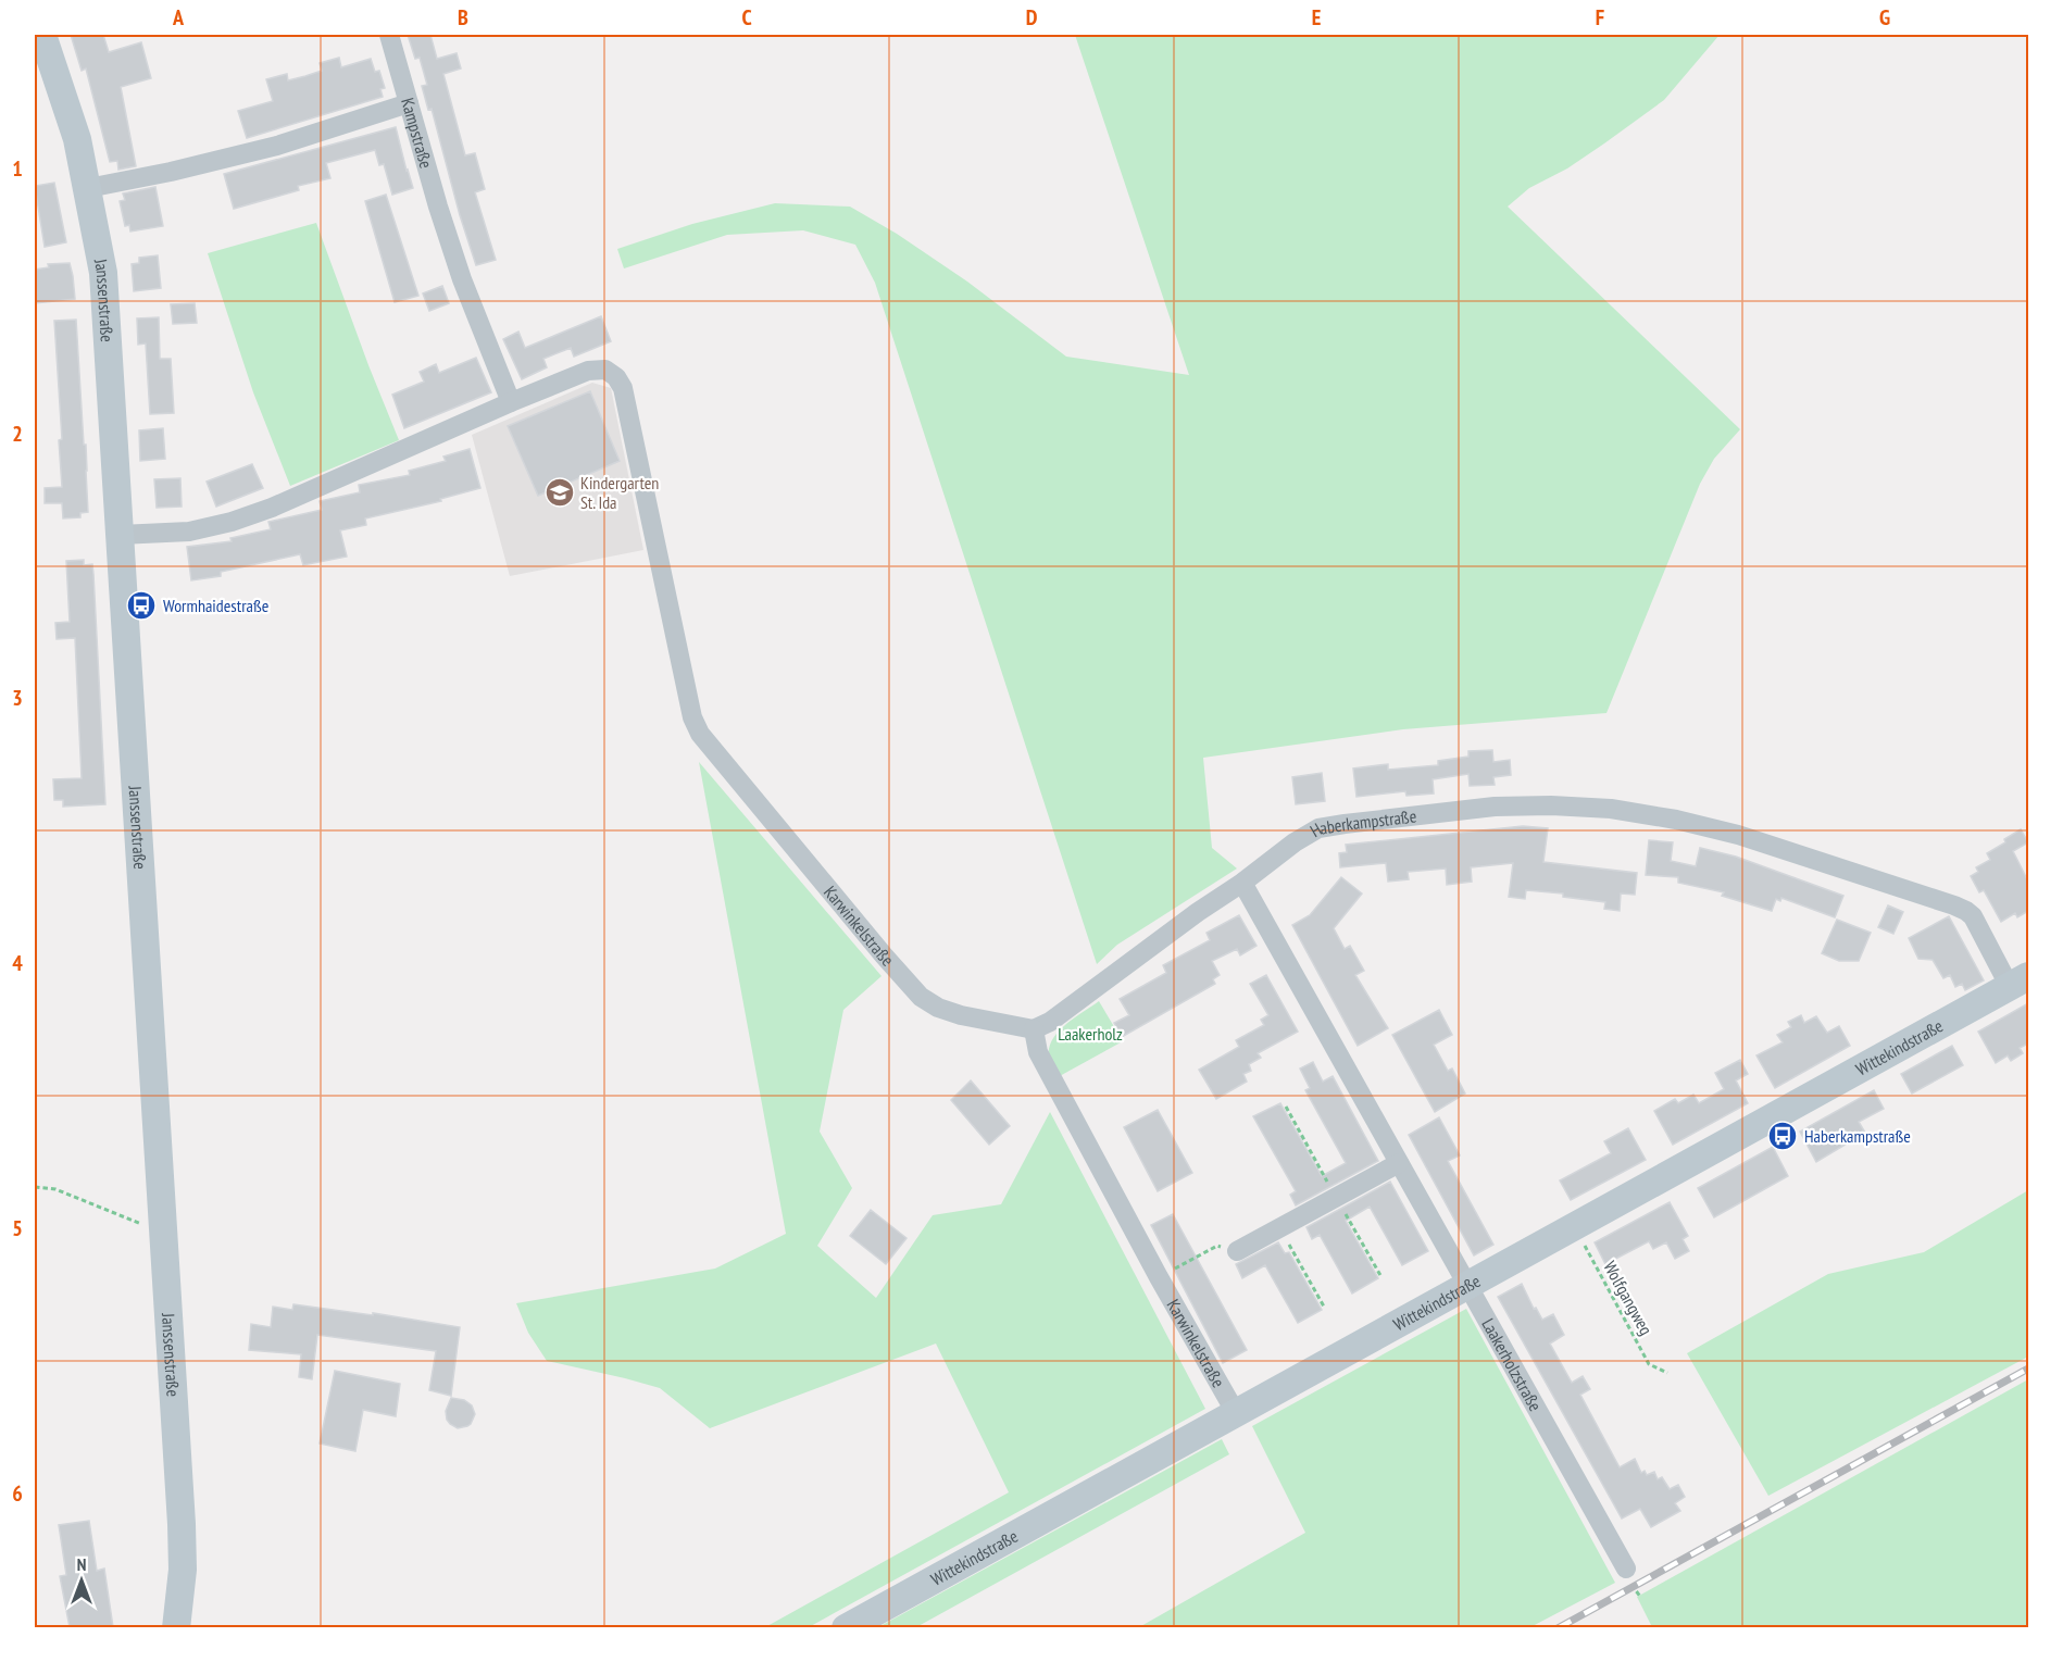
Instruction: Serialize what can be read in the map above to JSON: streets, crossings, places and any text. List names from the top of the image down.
{
  "streets": {
    "main road": ["Janssenstraße", "Wittekindstraße"],
    "street": [
      "Kampstraße",
      "Haberkampstraße",
      "Karwinkelstraße",
      "Laakerholzstraße"
    ],
    "path": ["Wolfgangweg"]
  },
  "crossings": [
    ["Kampstraße", "Janssenstraße"],
    ["Kampstraße", "Karwinkelstraße"],
    ["Haberkampstraße", "Karwinkelstraße"],
    ["Haberkampstraße", "Wittekindstraße"],
    ["Haberkampstraße", "Laakerholzstraße"],
    ["Karwinkelstraße", "Wittekindstraße"],
    ["Wittekindstraße", "Wolfgangweg"],
    ["Wittekindstraße", "Laakerholzstraße"]
  ],
  "parks": ["Laakerholz"],
  "places": {
    "school or university": ["Kindergarten St. Ida"],
    "bus stop": ["Wormhaidestraße", "Haberkampstraße"]
  },
  "north": "top",
  "grid": {
    "columns": [
      "A",
      "B",
      "C",
      "D",
      "E",
      "F",
      "G"
    ],
    "rows": [
      "1",
      "2",
      "3",
      "4",
      "5",
      "6"
    ]
  }
}
